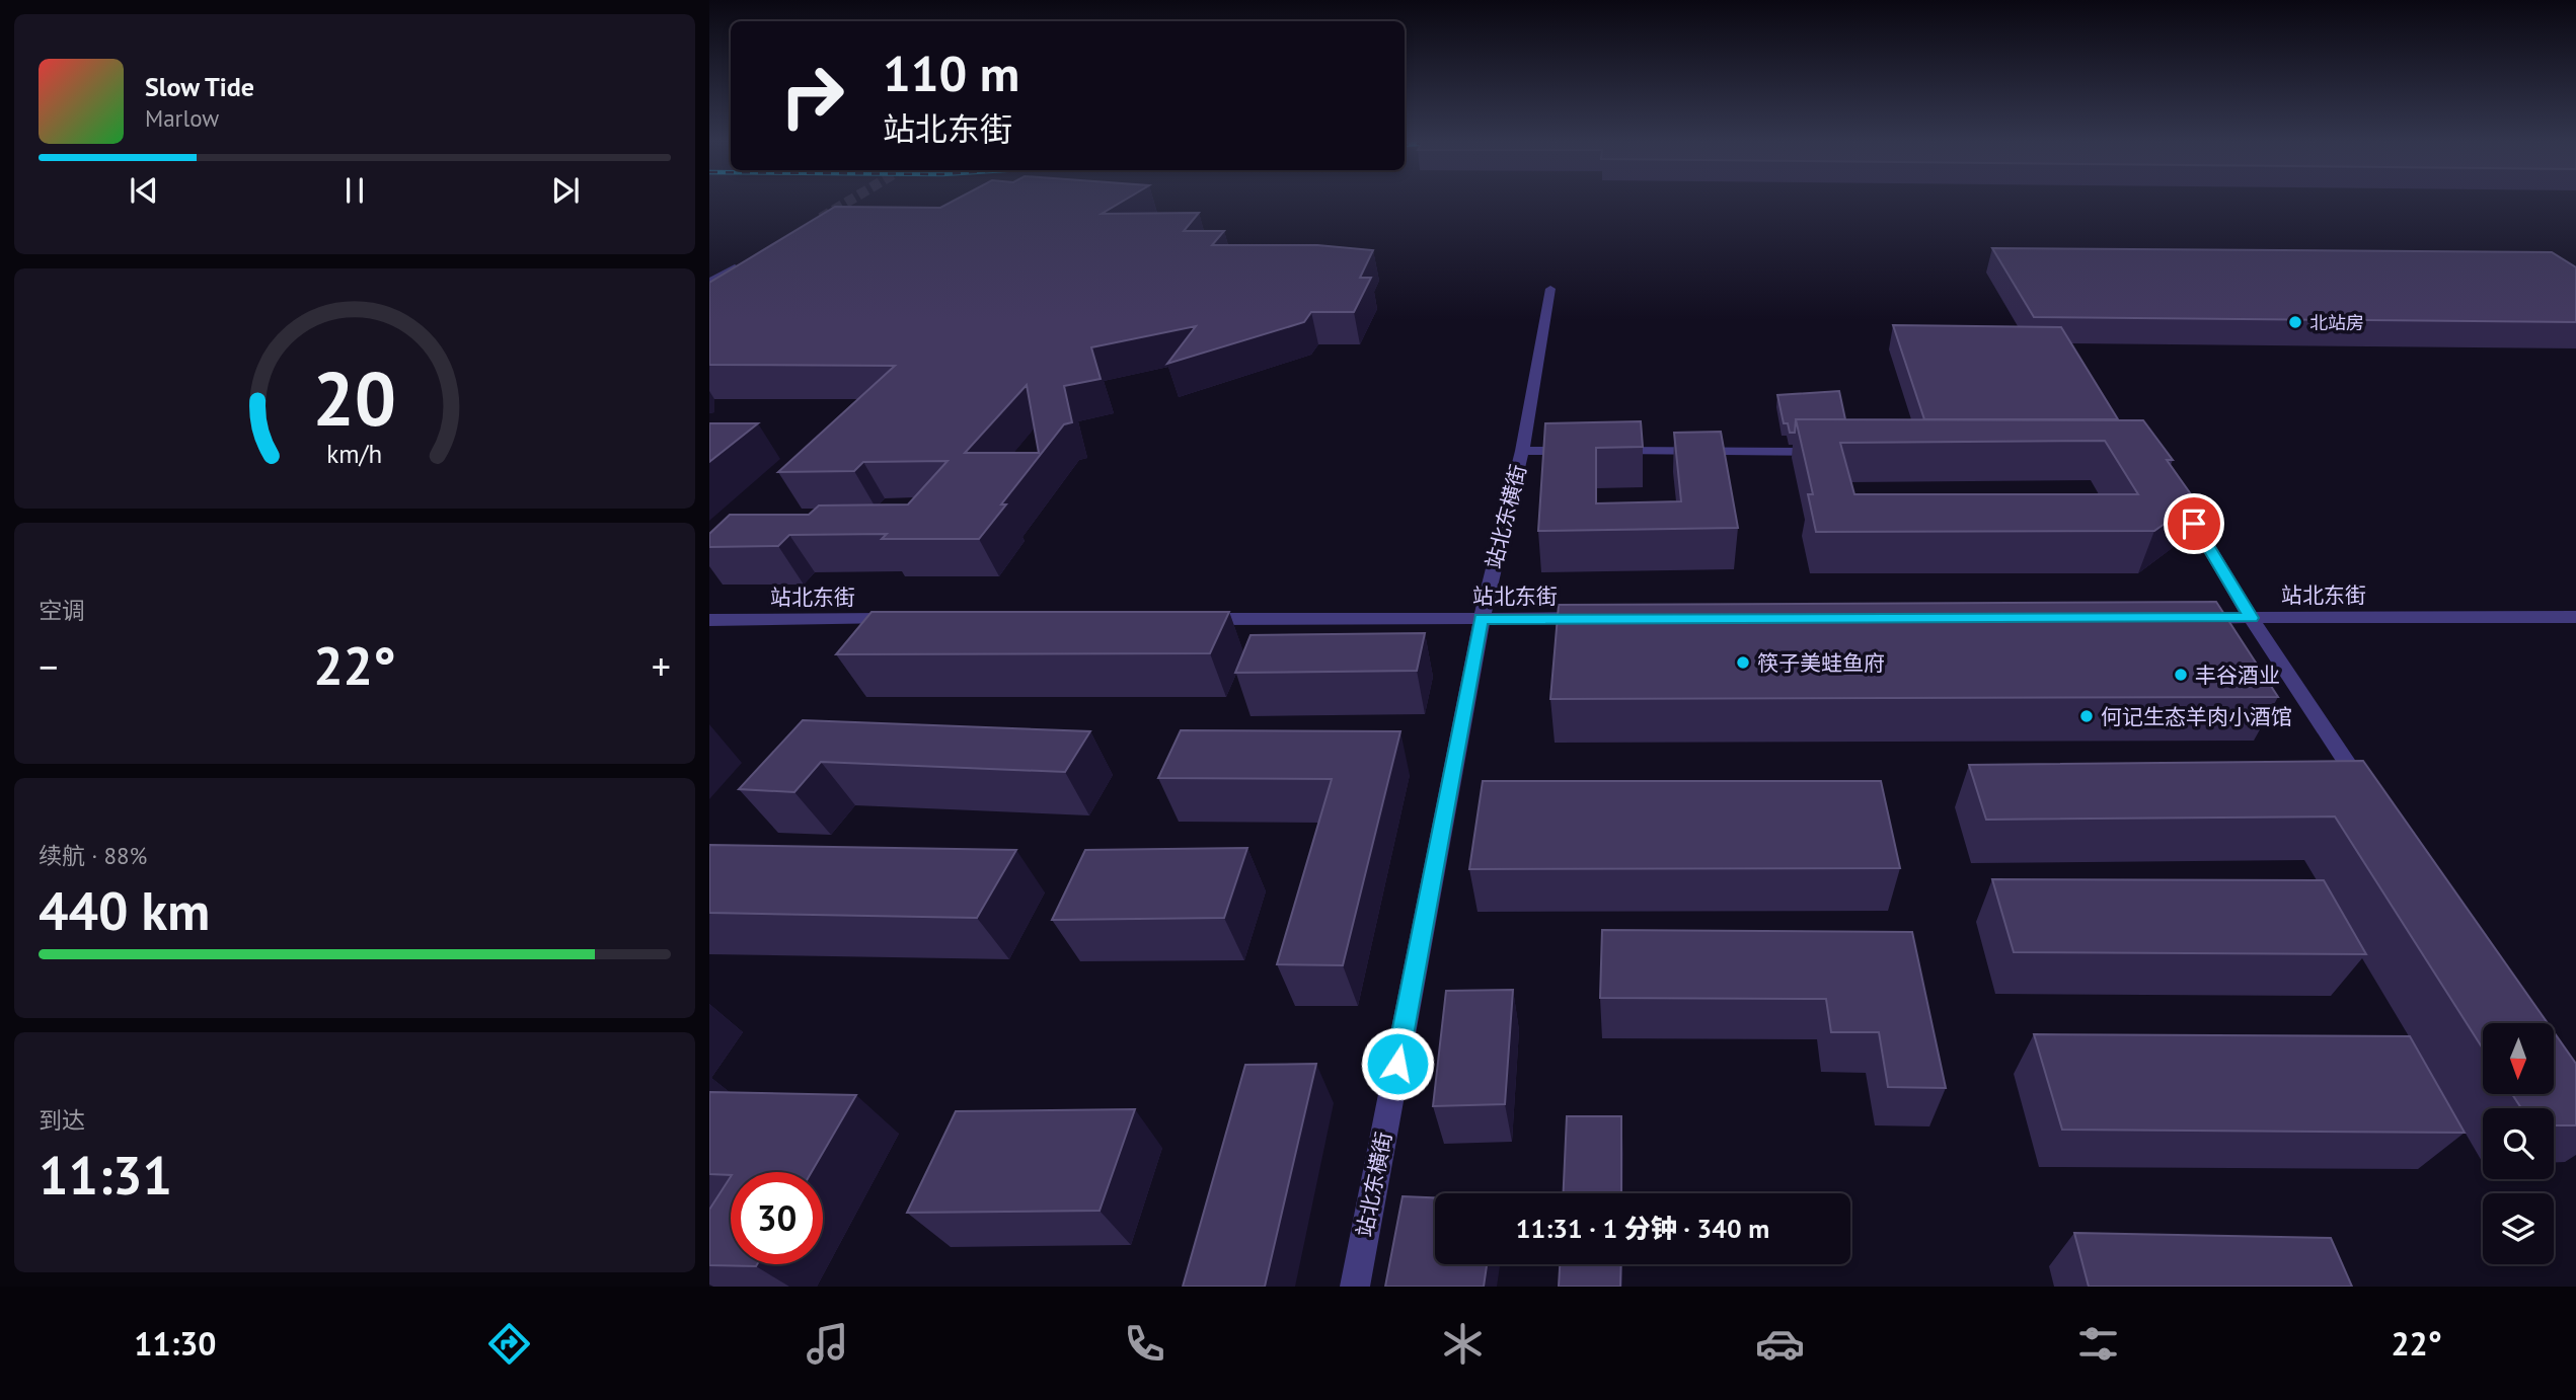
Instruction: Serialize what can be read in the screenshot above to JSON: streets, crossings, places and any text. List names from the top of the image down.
{
  "streets": {
    "street": ["站北东横街", "站北东街"]
  },
  "crossings": [
    ["站北东横街", "站北东街"]
  ],
  "places": [
    "北站房",
    "筷子美蛙鱼府",
    "丰谷酒业",
    "何记生态羊肉小酒馆"
  ],
  "north": "bottom",
  "page": {
    "turn": ["110 m", "站北东街"],
    "song": ["Slow Tide", "Marlow"],
    "tile": [
      "空调",
      ["续航 · 88%", "440 km"],
      ["到达", "11:31"]
    ],
    "heat": ["−", "22°", "+"],
    "limit": "30",
    "trip": "11:31 · 1 分钟 · 340 m",
    "tabs": ["11:30", "22°"],
    "gauge": ["20", "km/h"]
  }
}
